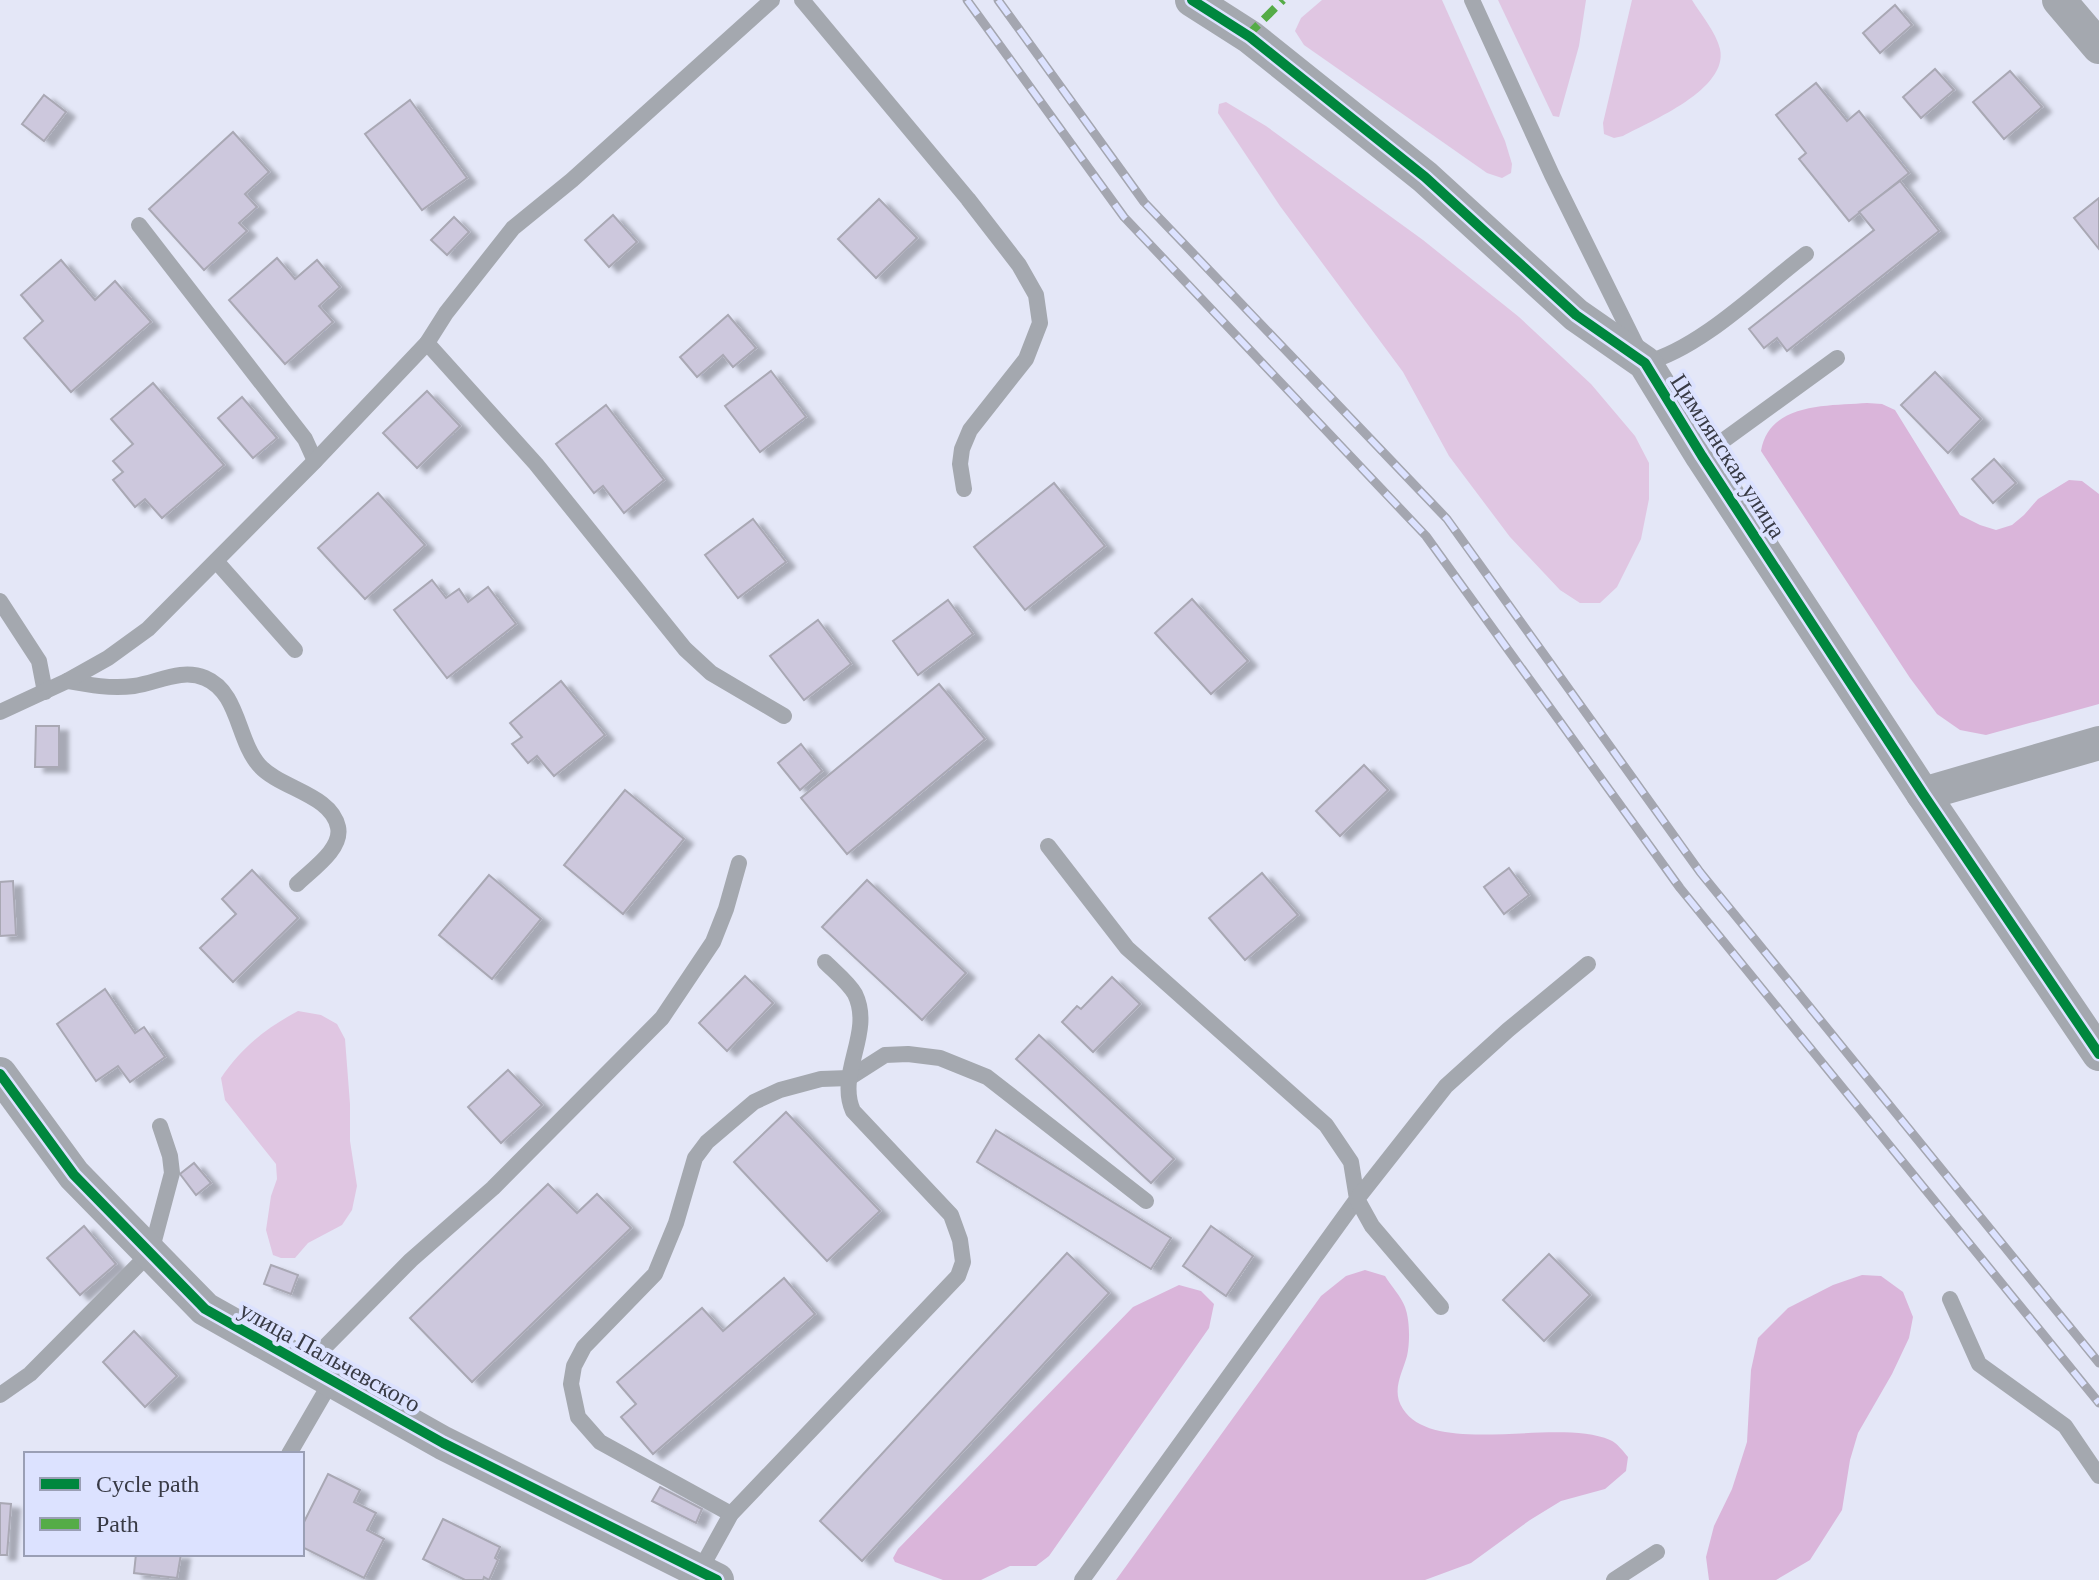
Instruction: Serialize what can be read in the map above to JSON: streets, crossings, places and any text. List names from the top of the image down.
{
  "streets": {
    "street": ["Цимлянская улица", "улица Пальчевского"]
  },
  "legend": ["Cycle path", "Path"]
}
